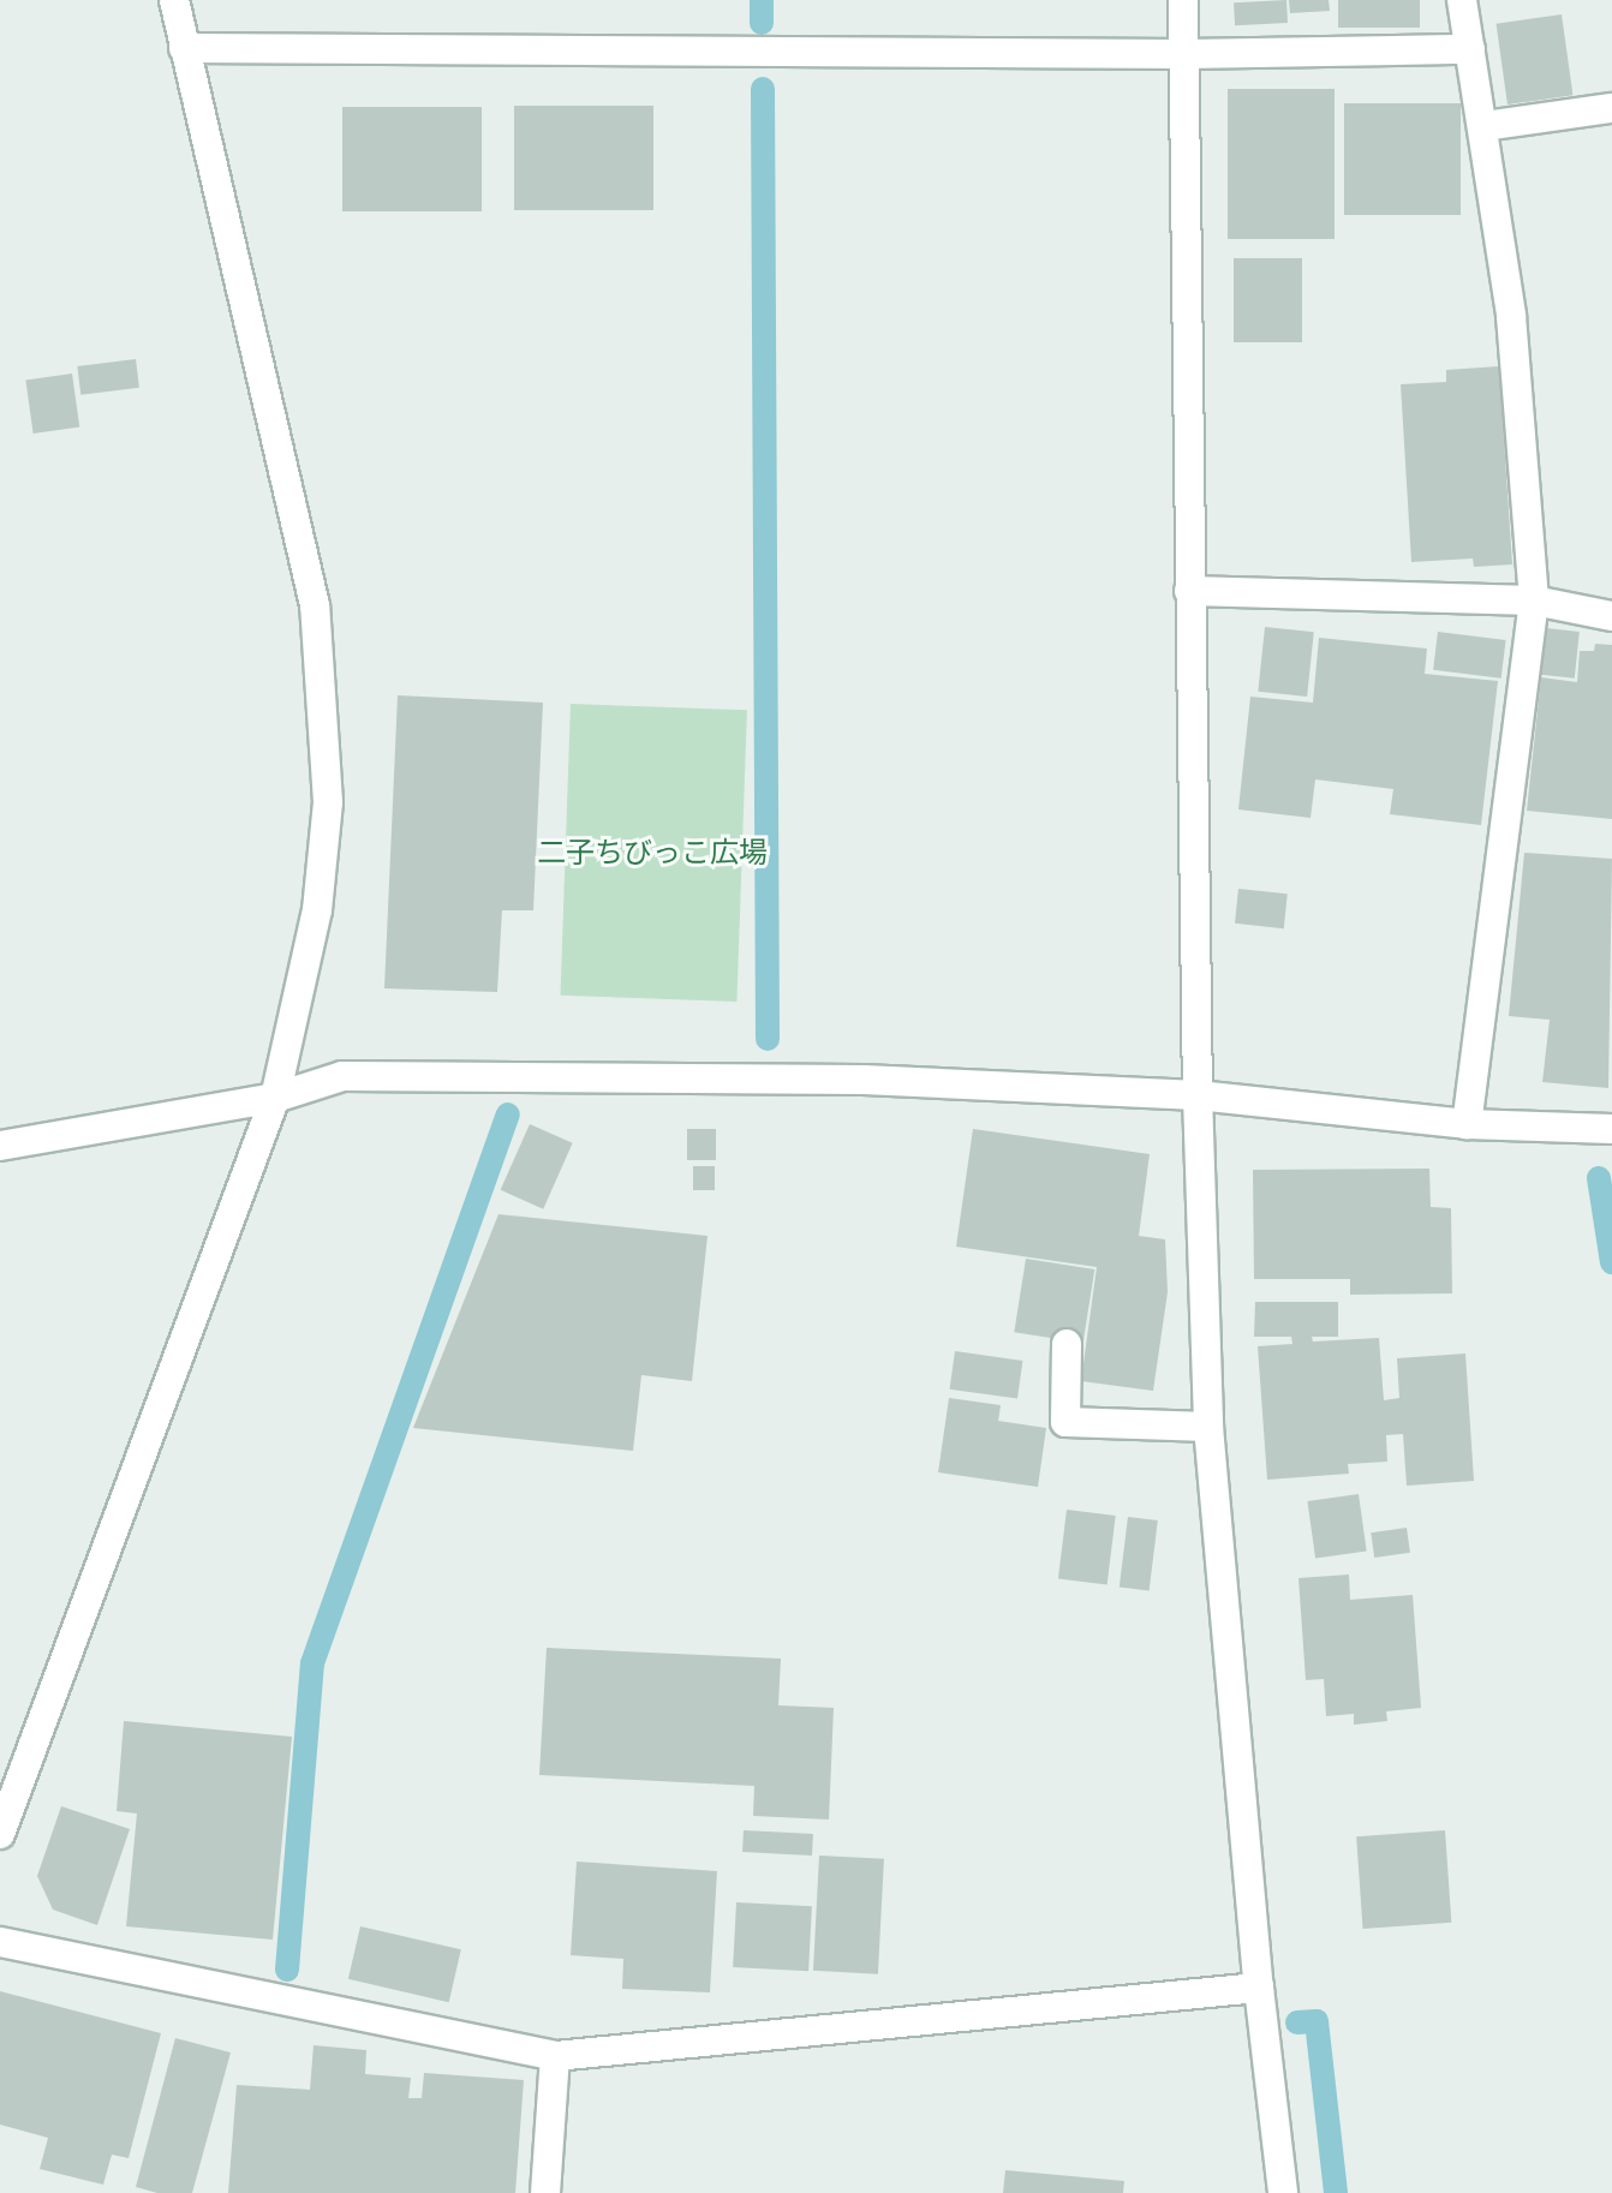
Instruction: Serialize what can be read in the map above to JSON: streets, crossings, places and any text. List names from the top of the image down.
{
  "parks": ["二子ちびっこ広場"]
}
